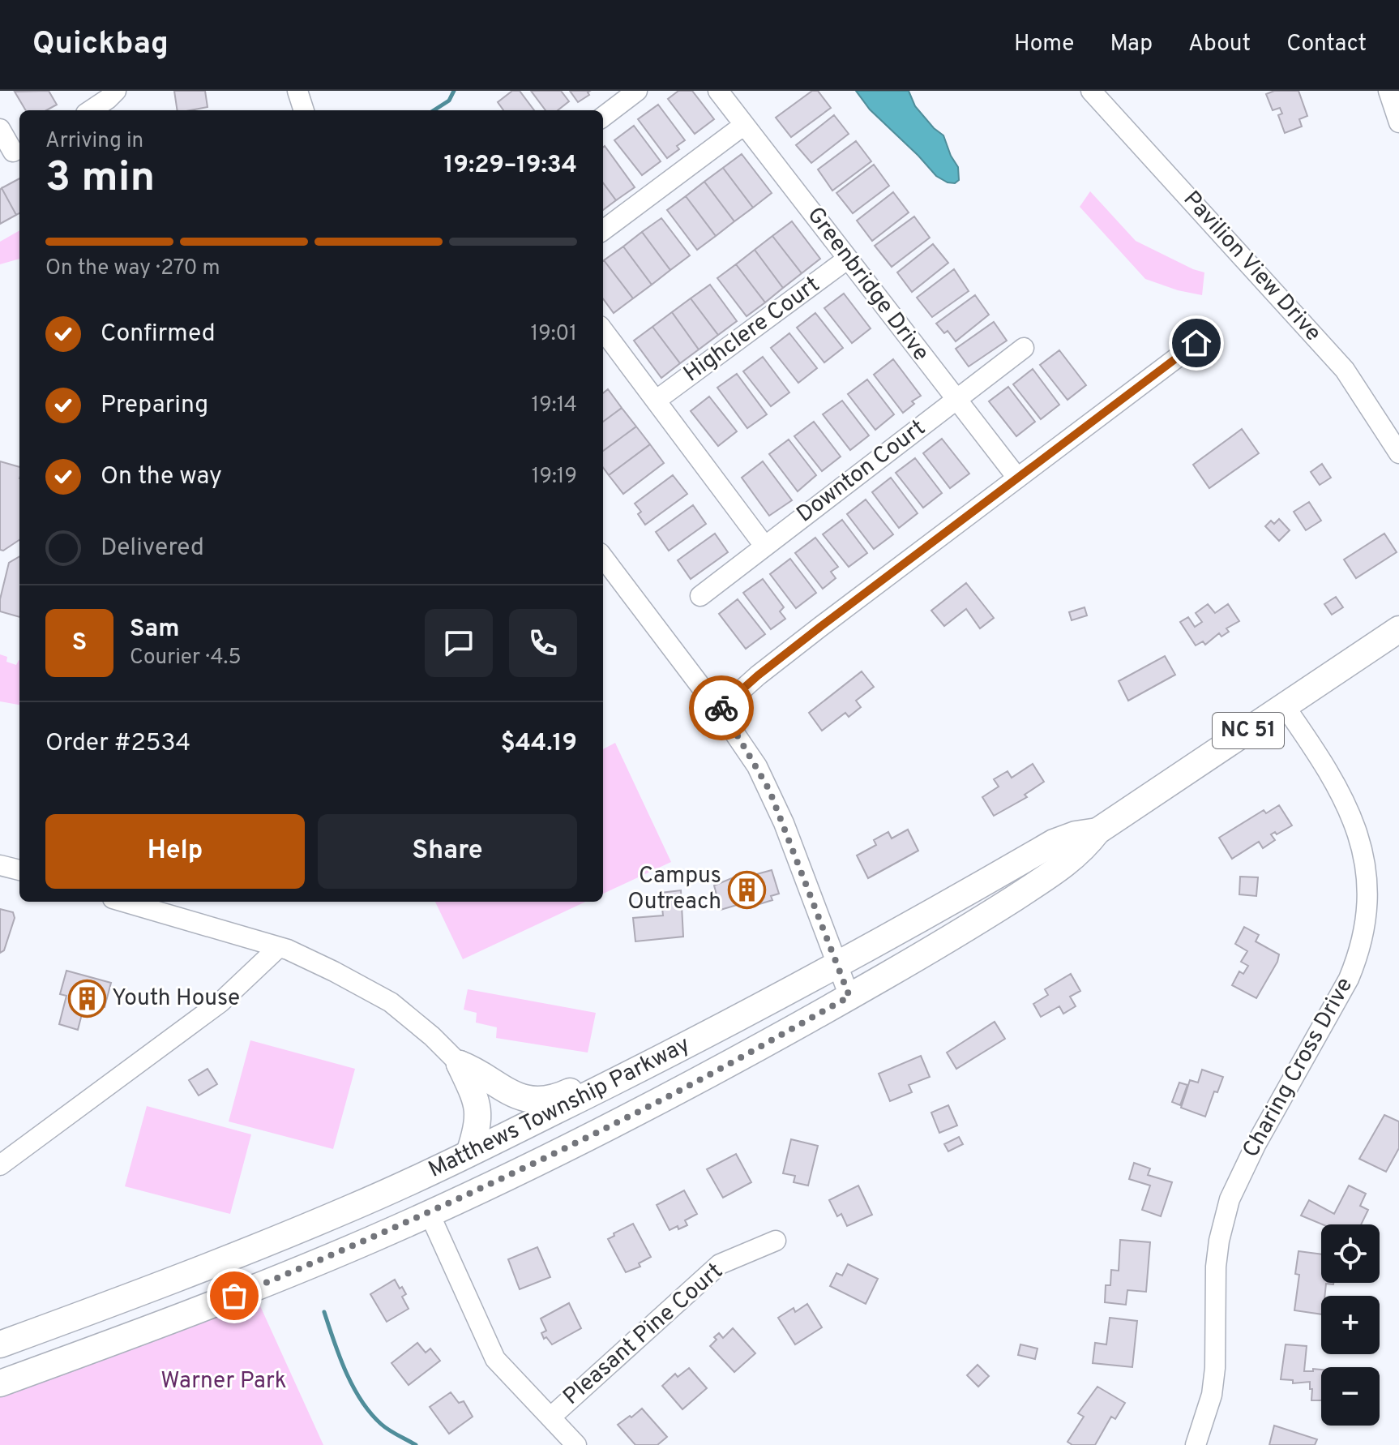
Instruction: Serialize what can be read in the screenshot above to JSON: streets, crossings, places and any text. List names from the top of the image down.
{
  "streets": {
    "main road": ["NC 51", "Matthews Township Parkway"],
    "street": [
      "Pavilion View Drive",
      "Greenbridge Drive",
      "Highclere Court",
      "Downton Court",
      "Charing Cross Drive",
      "Pleasant Pine Court"
    ]
  },
  "crossings": [
    ["Greenbridge Drive", "Highclere Court"],
    ["Greenbridge Drive", "Downton Court"],
    ["Charing Cross Drive", "Matthews Township Parkway"]
  ],
  "parks": ["Warner Park"],
  "places": {
    "building": ["Campus Outreach", "Youth House"]
  },
  "page": {
    "header": "Quickbag",
    "nav": [
      "Home",
      "Map",
      "About",
      "Contact"
    ],
    "heading": ["3 min", "Arriving in", "19:29–19:34"],
    "panel": [
      "Sam",
      "Courier · 4.5",
      "Order #2534",
      "$44.19"
    ],
    "bar": "On the way · 270 m",
    "list": [
      ["Confirmed", "19:01"],
      ["Preparing", "19:14"],
      ["On the way", "19:19"],
      "Delivered"
    ],
    "round": "S",
    "buttons": ["Help", "Share"],
    "map_buttons": ["+", "−"]
  }
}
